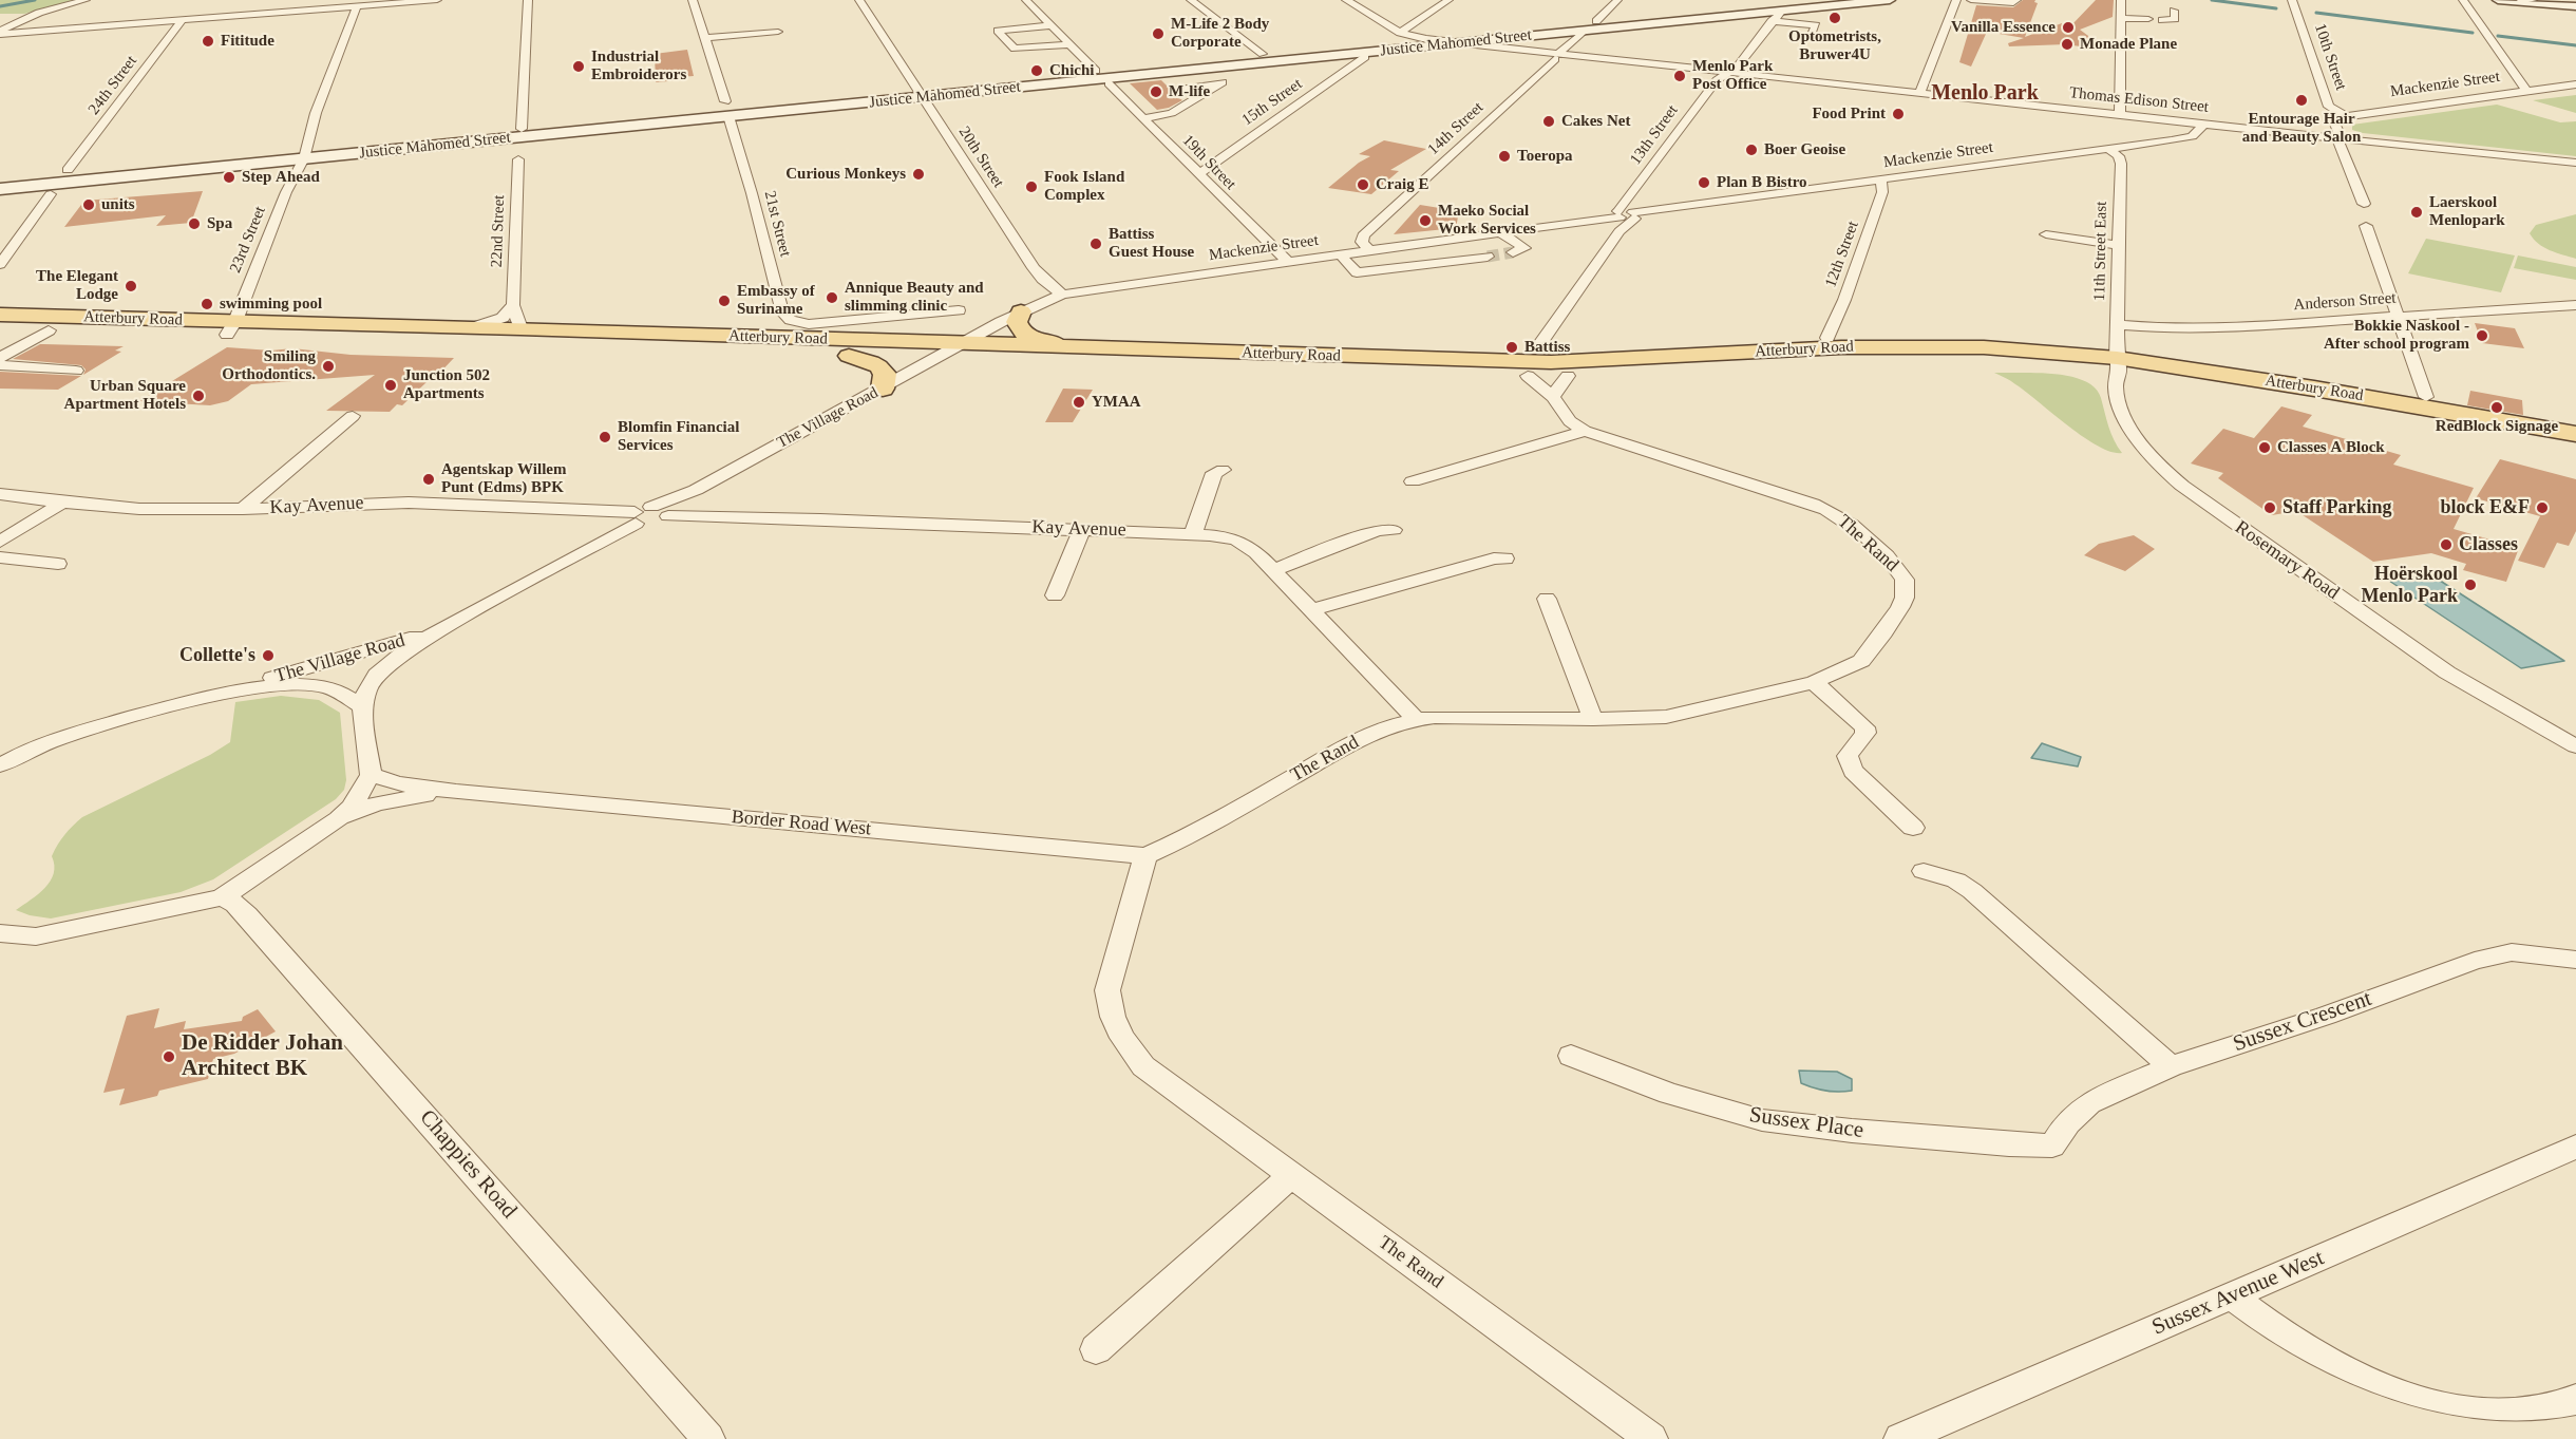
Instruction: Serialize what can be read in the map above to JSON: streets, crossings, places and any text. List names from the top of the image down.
{
  "streets": {
    "main road": ["Justice Mahomed Street", "Atterbury Road"],
    "street": [
      "10th Street",
      "Mackenzie Street",
      "24th Street",
      "Thomas Edison Street",
      "15th Street",
      "14th Street",
      "13th Street",
      "20th Street",
      "19th Street",
      "21st Street",
      "22nd Street",
      "23rd Street",
      "11th Street East",
      "12th Street",
      "Anderson Street",
      "The Village Road",
      "Kay Avenue",
      "The Rand",
      "Rosemary Road",
      "Border Road West",
      "Sussex Crescent",
      "Sussex Place",
      "Chappies Road",
      "Sussex Avenue West"
    ]
  },
  "crossings": [
    ["Justice Mahomed Street", "Thomas Edison Street"],
    ["Justice Mahomed Street", "14th Street"],
    ["Justice Mahomed Street", "13th Street"],
    ["Justice Mahomed Street", "20th Street"],
    ["Justice Mahomed Street", "21st Street"],
    ["Justice Mahomed Street", "23rd Street"],
    ["10th Street", "Mackenzie Street"],
    ["Mackenzie Street", "Thomas Edison Street"],
    ["Mackenzie Street", "14th Street"],
    ["Mackenzie Street", "20th Street"],
    ["Mackenzie Street", "19th Street"],
    ["Mackenzie Street", "11th Street East"],
    ["Mackenzie Street", "12th Street"],
    ["Mackenzie Street", "Atterbury Road"],
    ["Mackenzie Street", "The Village Road"],
    ["Thomas Edison Street", "14th Street"],
    ["Thomas Edison Street", "13th Street"],
    ["15th Street", "19th Street"],
    ["22nd Street", "Atterbury Road"],
    ["23rd Street", "Atterbury Road"],
    ["11th Street East", "Anderson Street"],
    ["11th Street East", "Atterbury Road"],
    ["11th Street East", "Rosemary Road"],
    ["Atterbury Road", "The Village Road"],
    ["Atterbury Road", "The Rand"],
    ["Atterbury Road", "Rosemary Road"],
    ["The Village Road", "Kay Avenue"],
    ["Kay Avenue", "The Rand"],
    ["The Rand", "Border Road West"],
    ["Sussex Crescent", "Sussex Place"]
  ],
  "districts": ["Menlo Park"],
  "places": [
    "Optometrists, Bruwer4U",
    "Vanilla Essence",
    "M-Life 2 Body Corporate",
    "Fititude",
    "Monade Plane",
    "Industrial Embroiderors",
    "Chichi",
    "Menlo Park Post Office",
    "M-life",
    "Entourage Hair and Beauty Salon",
    "Food Print",
    "Cakes Net",
    "Boer Geoise",
    "Toeropa",
    "Curious Monkeys",
    "Step Ahead",
    "Plan B Bistro",
    "Craig E",
    "Fook Island Complex",
    "units",
    "Laerskool Menlopark",
    "Maeko Social Work Services",
    "Spa",
    "Battiss Guest House",
    "The Elegant Lodge",
    "Annique Beauty and slimming clinic",
    "Embassy of Suriname",
    "swimming pool",
    "Bokkie Naskool - After school program",
    "Battiss",
    "Smiling Orthodontics.",
    "Junction 502 Apartments",
    "Urban Square Apartment Hotels",
    "YMAA",
    "RedBlock Signage",
    "Blomfin Financial Services",
    "Classes A Block",
    "Agentskap Willem Punt (Edms) BPK",
    "Staff Parking",
    "block E&F",
    "Classes",
    "Hoërskool Menlo Park",
    "Collette's",
    "De Ridder Johan Architect BK"
  ]
}
